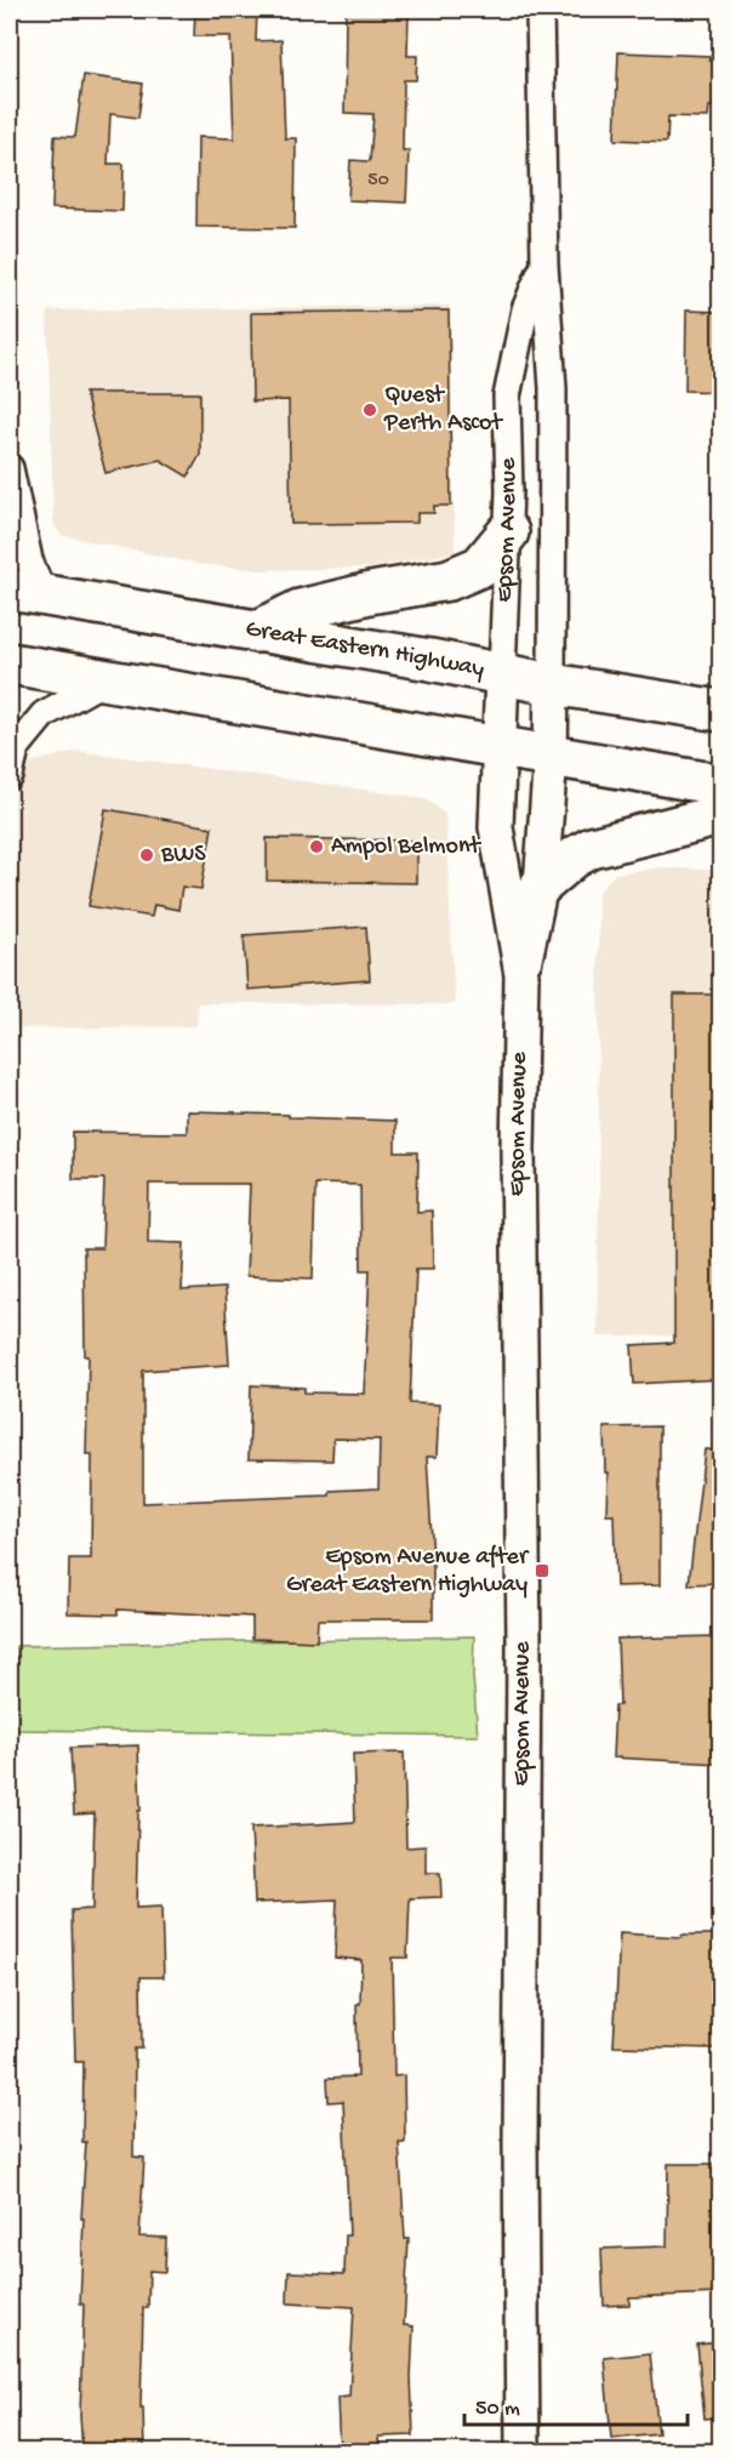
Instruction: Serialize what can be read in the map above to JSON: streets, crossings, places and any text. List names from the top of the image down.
{
  "streets": {
    "highway": ["Great Eastern Highway"],
    "street": ["Epsom Avenue"]
  },
  "crossings": [
    ["Epsom Avenue", "Great Eastern Highway"]
  ],
  "places": {
    "other": ["Quest Perth Ascot", "Ampol Belmont", "BWS"],
    "transit": ["Epsom Avenue after Great Eastern Highway"]
  },
  "house_numbers": ["50"],
  "scale_bar": "50 m"
}
